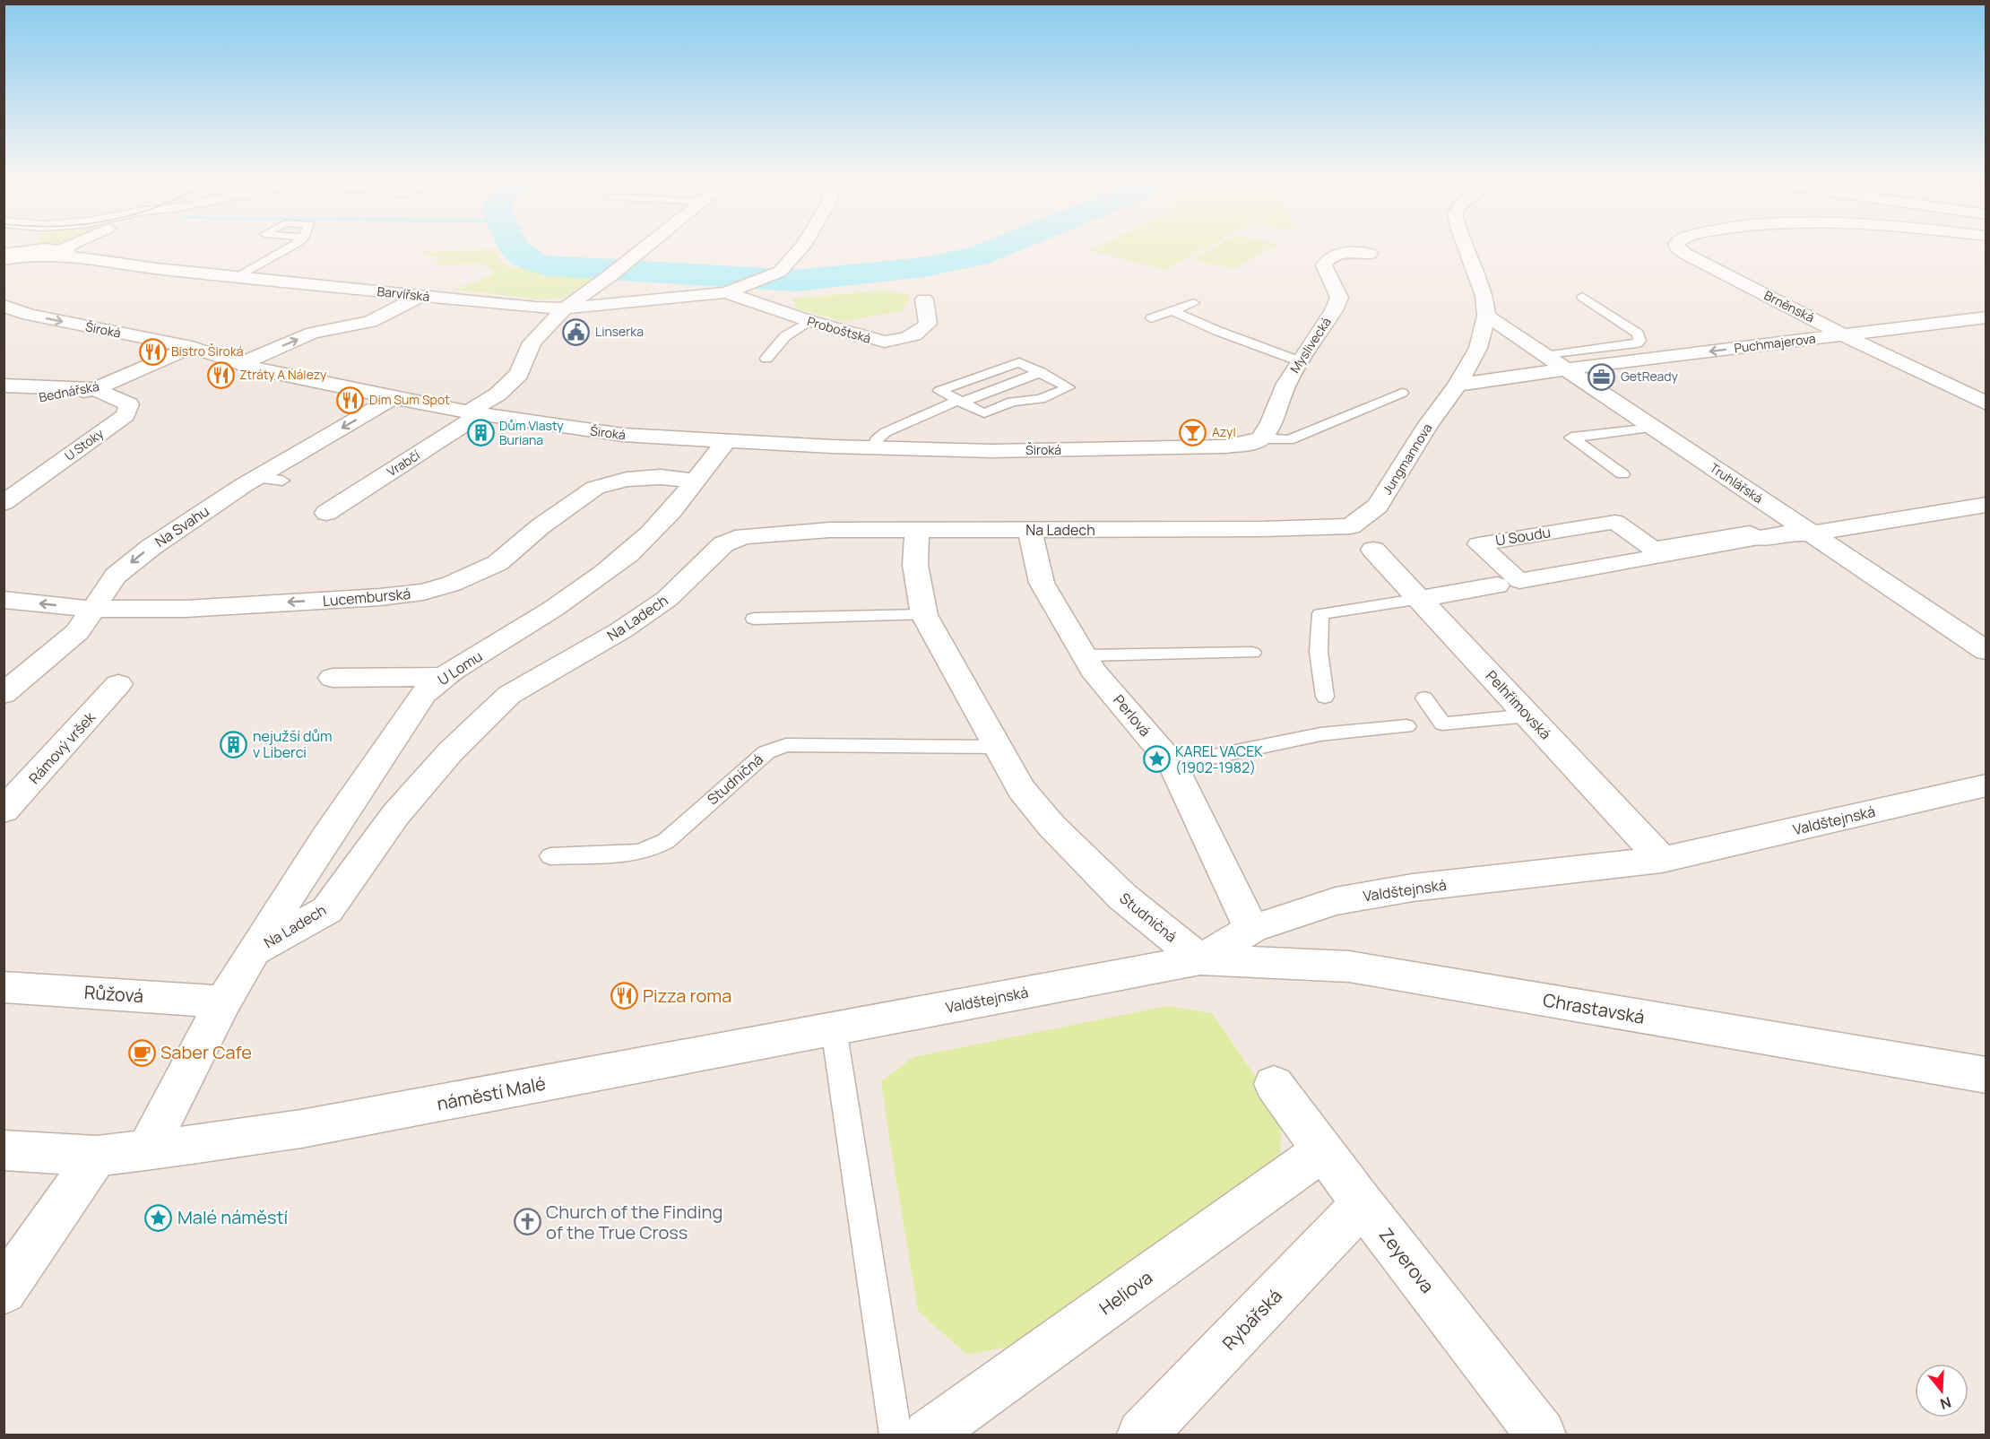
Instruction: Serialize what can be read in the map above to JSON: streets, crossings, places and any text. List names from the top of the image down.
{
  "streets": {
    "street": [
      "Barvířská",
      "Brněnská",
      "Široká",
      "Proboštská",
      "Puchmajerova",
      "Myslivecká",
      "Bednářská",
      "U Stoky",
      "Jungmannova",
      "Vrabčí",
      "Truhlářská",
      "Na Svahu",
      "Na Ladech",
      "U Soudu",
      "Lucemburská",
      "U Lomu",
      "Pelhřimovská",
      "Perlová",
      "Rámový vršek",
      "Studničná",
      "Valdštejnská",
      "Růžová",
      "Chrastavská",
      "náměstí Malé",
      "Zeyerova",
      "Heliova",
      "Rybářská"
    ]
  },
  "crossings": [
    ["Barvířská", "Proboštská"],
    ["Barvířská", "Vrabčí"],
    ["Brněnská", "Puchmajerova"],
    ["Široká", "Myslivecká"],
    ["Široká", "Bednářská"],
    ["Široká", "Vrabčí"],
    ["Široká", "Na Svahu"],
    ["Široká", "U Lomu"],
    ["Puchmajerova", "Truhlářská"],
    ["Bednářská", "U Stoky"],
    ["Jungmannova", "Truhlářská"],
    ["Jungmannova", "Na Ladech"],
    ["Truhlářská", "U Soudu"],
    ["Na Svahu", "Lucemburská"],
    ["Na Ladech", "U Lomu"],
    ["Na Ladech", "Perlová"],
    ["Na Ladech", "Studničná"],
    ["Na Ladech", "Růžová"],
    ["Na Ladech", "náměstí Malé"],
    ["Lucemburská", "U Lomu"],
    ["Pelhřimovská", "Valdštejnská"],
    ["Perlová", "Valdštejnská"],
    ["Studničná", "Valdštejnská"],
    ["Studničná", "Chrastavská"],
    ["Valdštejnská", "Chrastavská"],
    ["Valdštejnská", "náměstí Malé"],
    ["Zeyerova", "Heliova"],
    ["Zeyerova", "Rybářská"]
  ],
  "one_way": ["Puchmajerova"],
  "places": {
    "public building": ["Linserka"],
    "restaurant": [
      "Bistro Široká",
      "Ztráty A Nálezy",
      "Dim Sum Spot",
      "Pizza roma"
    ],
    "office": ["GetReady"],
    "bar": ["Azyl"],
    "building": ["Dům Vlasty Buriana", "nejužší dům v Liberci"],
    "place": ["KAREL VACEK (1902-1982)", "Malé náměstí"],
    "cafe": ["Saber Cafe"],
    "church": ["Church of the Finding of the True Cross"]
  },
  "north": "bottom"
}
